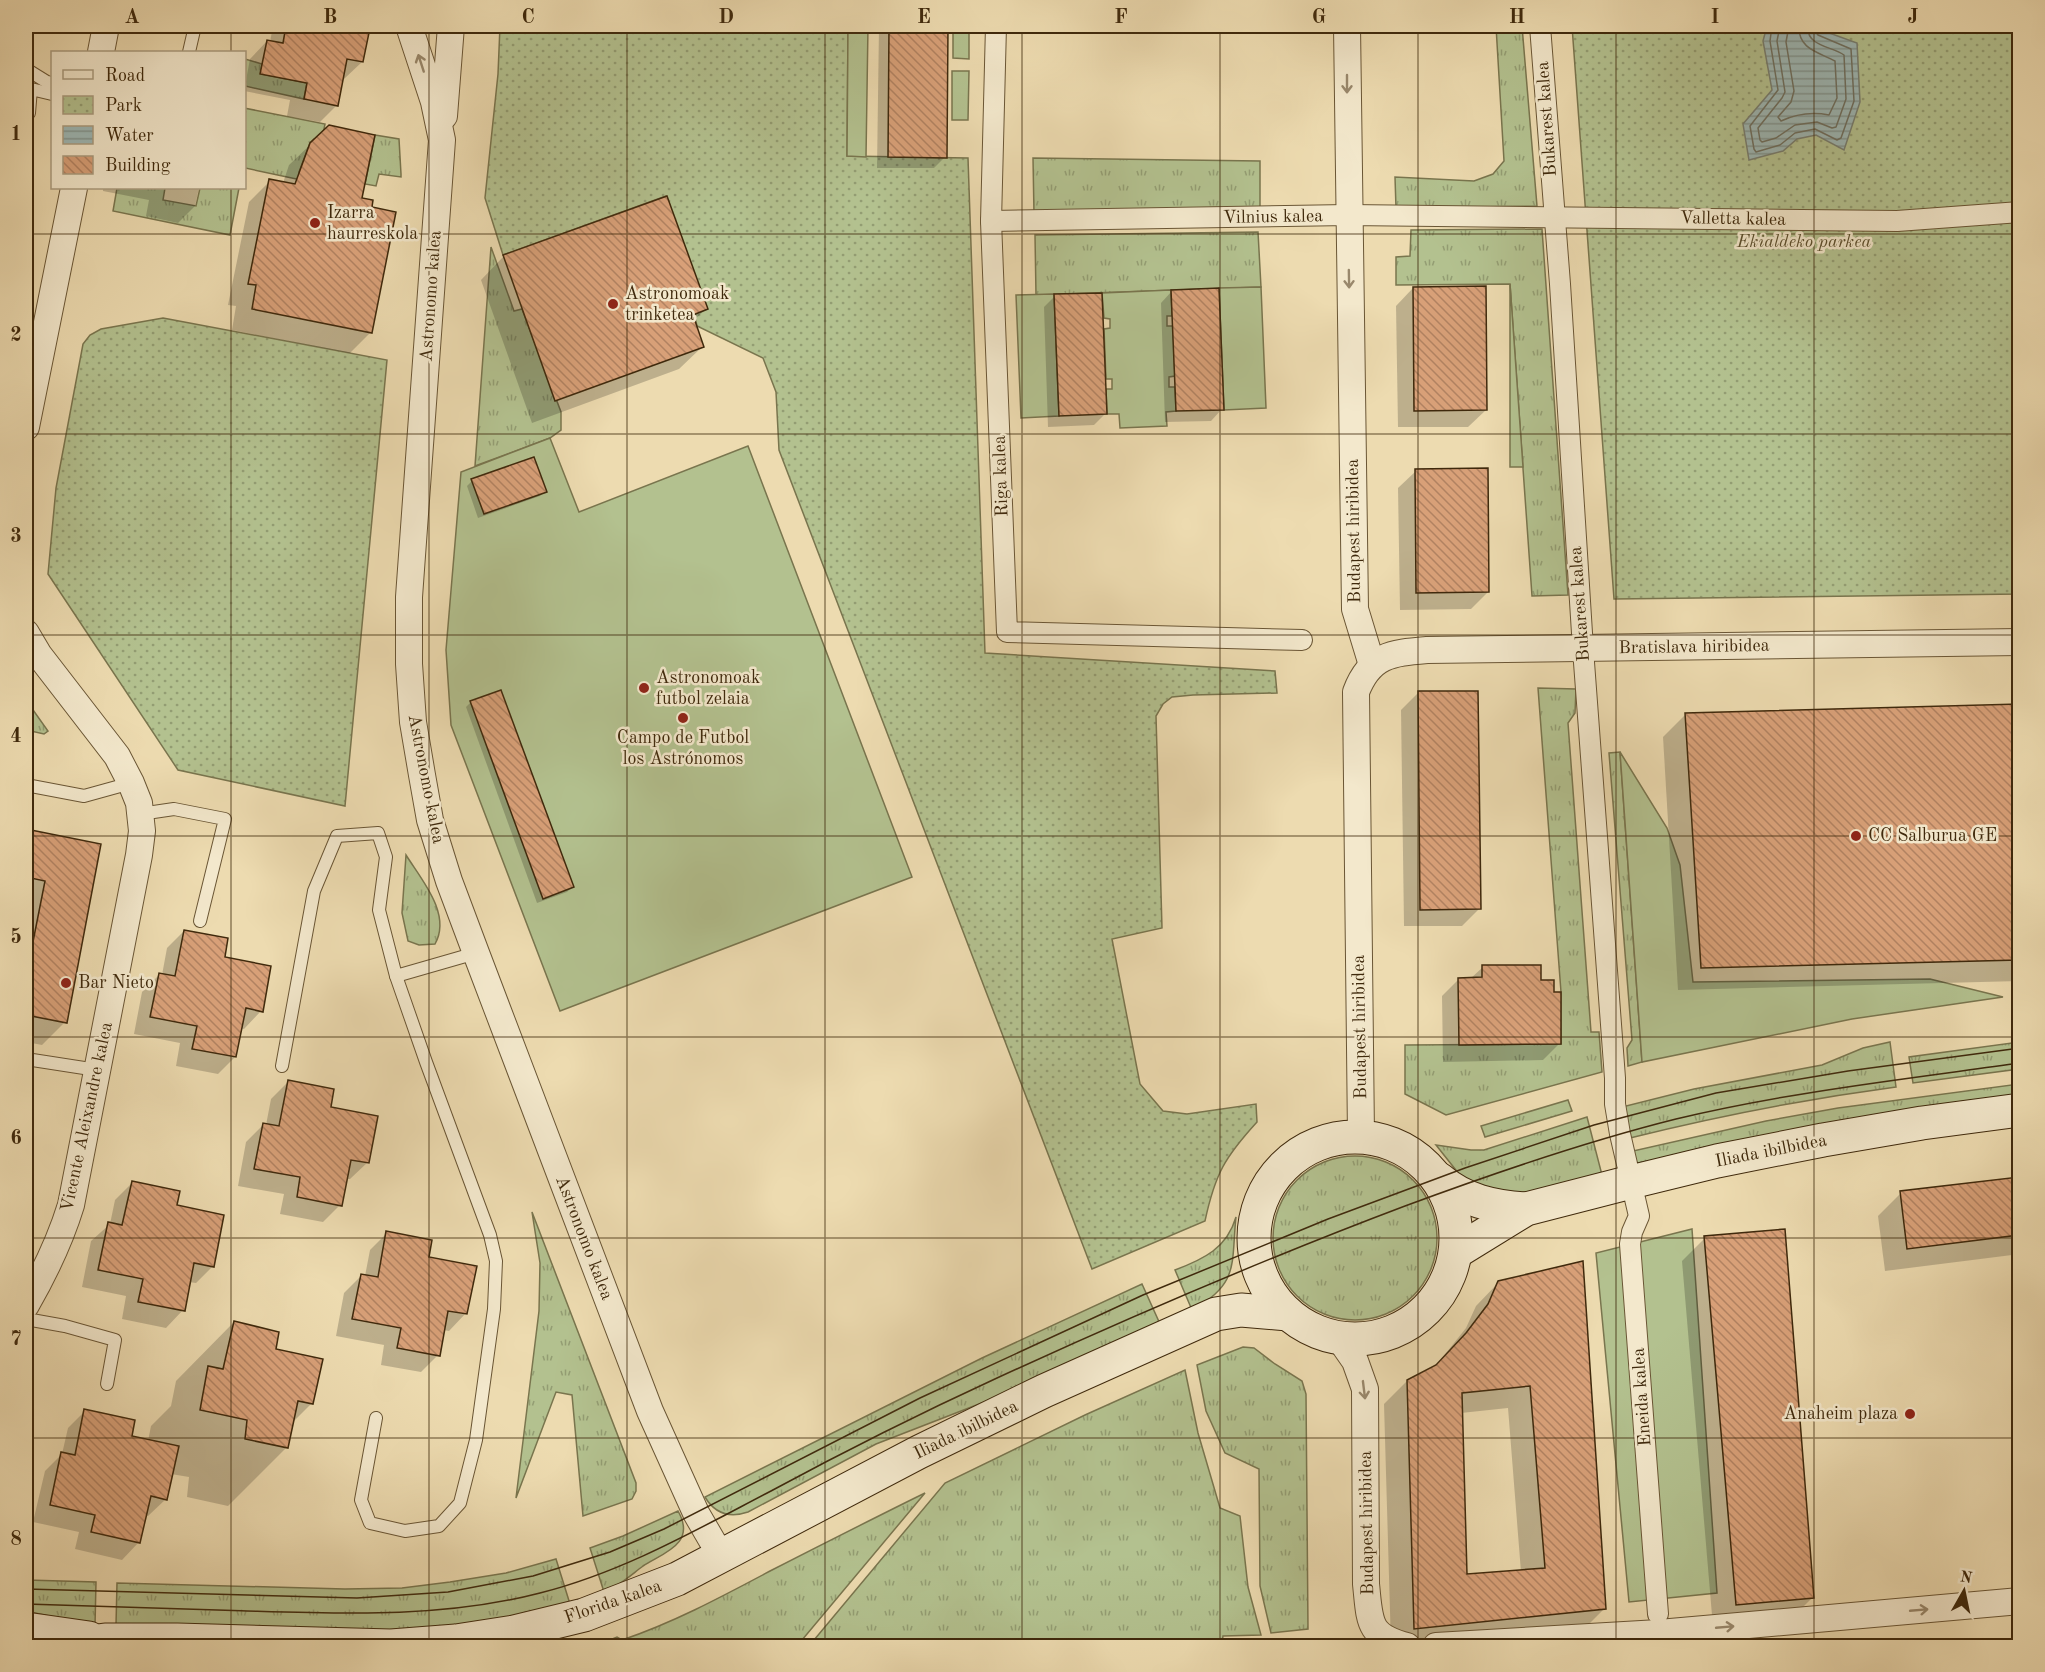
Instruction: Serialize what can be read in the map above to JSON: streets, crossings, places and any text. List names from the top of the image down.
{
  "streets": {
    "main road": ["Iliada ibilbidea", "Florida kalea"],
    "street": [
      "Bukarest kalea",
      "Vilnius kalea",
      "Valletta kalea",
      "Astronomo kalea",
      "Riga kalea",
      "Budapest hiribidea",
      "Bratislava hiribidea",
      "Vicente Aleixandre kalea",
      "Eneida kalea"
    ]
  },
  "crossings": [
    ["Bukarest kalea", "Vilnius kalea"],
    ["Bukarest kalea", "Valletta kalea"],
    ["Bukarest kalea", "Bratislava hiribidea"],
    ["Bukarest kalea", "Iliada ibilbidea"],
    ["Bukarest kalea", "Eneida kalea"],
    ["Vilnius kalea", "Valletta kalea"],
    ["Vilnius kalea", "Riga kalea"],
    ["Vilnius kalea", "Budapest hiribidea"],
    ["Astronomo kalea", "Iliada ibilbidea"],
    ["Astronomo kalea", "Florida kalea"],
    ["Budapest hiribidea", "Bratislava hiribidea"],
    ["Budapest hiribidea", "Iliada ibilbidea"],
    ["Iliada ibilbidea", "Eneida kalea"],
    ["Iliada ibilbidea", "Florida kalea"]
  ],
  "one_way": ["Budapest hiribidea"],
  "parks": ["Ekialdeko parkea"],
  "places": [
    "Izarra haurreskola",
    "Astronomoak trinketea",
    "Astronomoak futbol zelaia",
    "Campo de Futbol los Astrónomos",
    "CC Salburua GE",
    "Bar Nieto",
    "Anaheim plaza"
  ],
  "legend": [
    "Road",
    "Park",
    "Water",
    "Building"
  ],
  "north": "top",
  "grid": {
    "columns": [
      "A",
      "B",
      "C",
      "D",
      "E",
      "F",
      "G",
      "H",
      "I",
      "J"
    ],
    "rows": [
      "1",
      "2",
      "3",
      "4",
      "5",
      "6",
      "7",
      "8"
    ]
  }
}
